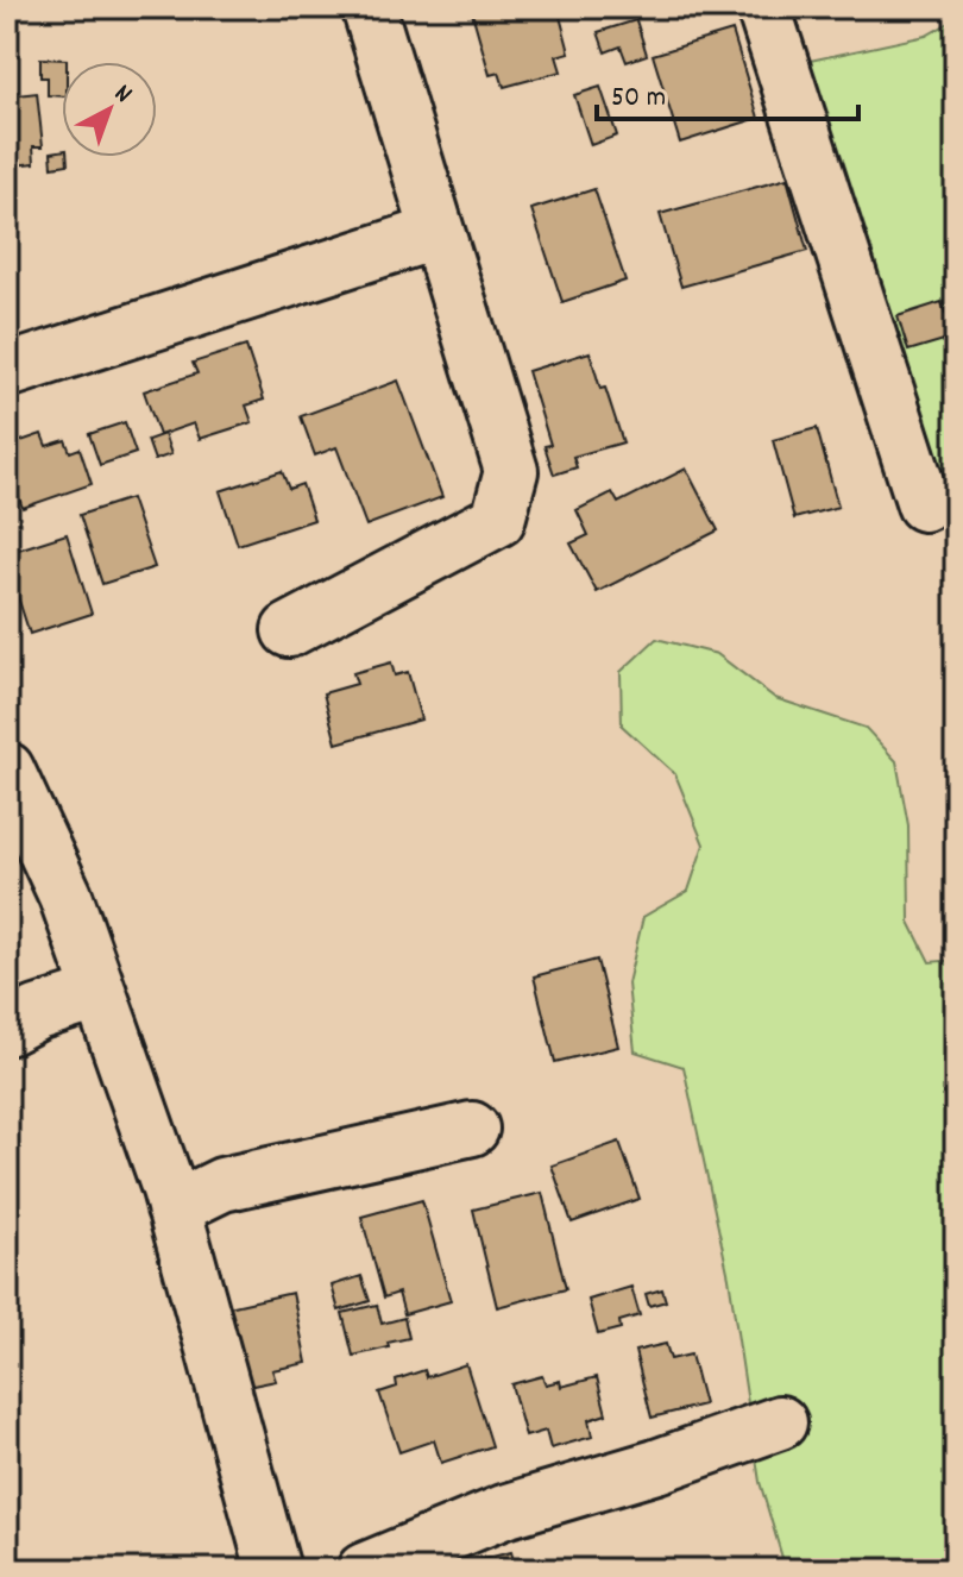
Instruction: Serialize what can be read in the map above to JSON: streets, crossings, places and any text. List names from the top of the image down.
{
  "scale_bar": "50 m",
  "north": "top right"
}
